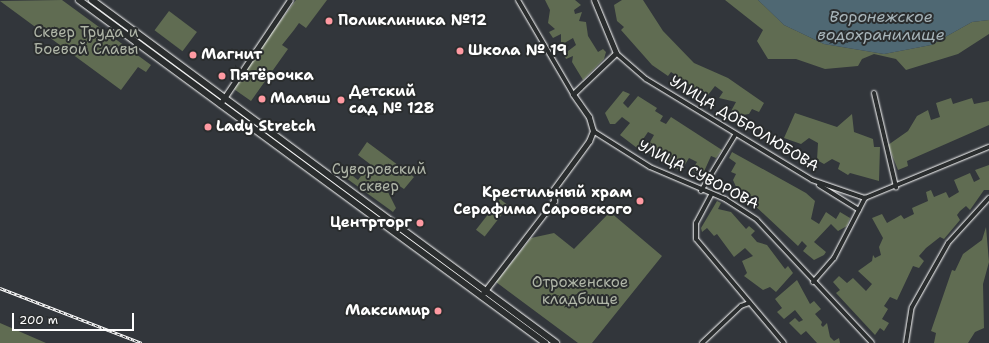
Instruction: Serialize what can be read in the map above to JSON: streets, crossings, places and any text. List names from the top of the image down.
{
  "streets": {
    "street": ["УЛИЦА ДОБРОЛЮБОВА", "УЛИЦА СУВОРОВА"]
  },
  "water": ["Воронежское водохранилище"],
  "parks": ["Сквер Труда и Боевой Славы", "Суворовский сквер", "Отроженское кладбище"],
  "places": [
    "Поликлиника №12",
    "Школа № 19",
    "Магнит",
    "Пятёрочка",
    "Малыш",
    "Детский сад № 128",
    "Lady Stretch",
    "Крестильный храм Серафима Саровского",
    "Центрторг",
    "Максимир"
  ],
  "scale_bar": "200 m"
}
